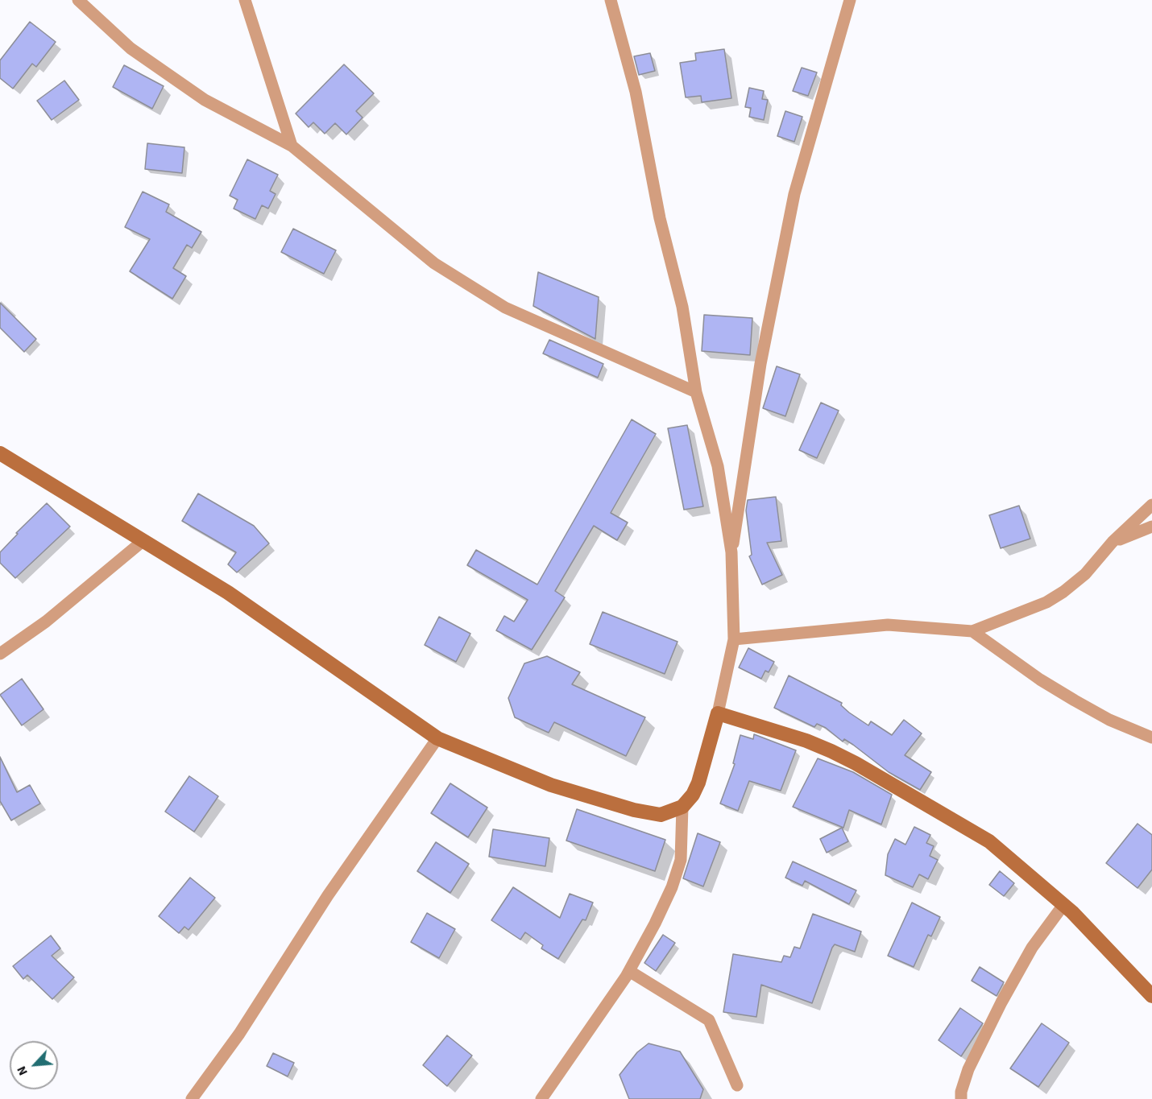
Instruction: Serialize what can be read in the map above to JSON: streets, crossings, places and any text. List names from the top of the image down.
{
  "north": "bottom left"
}
